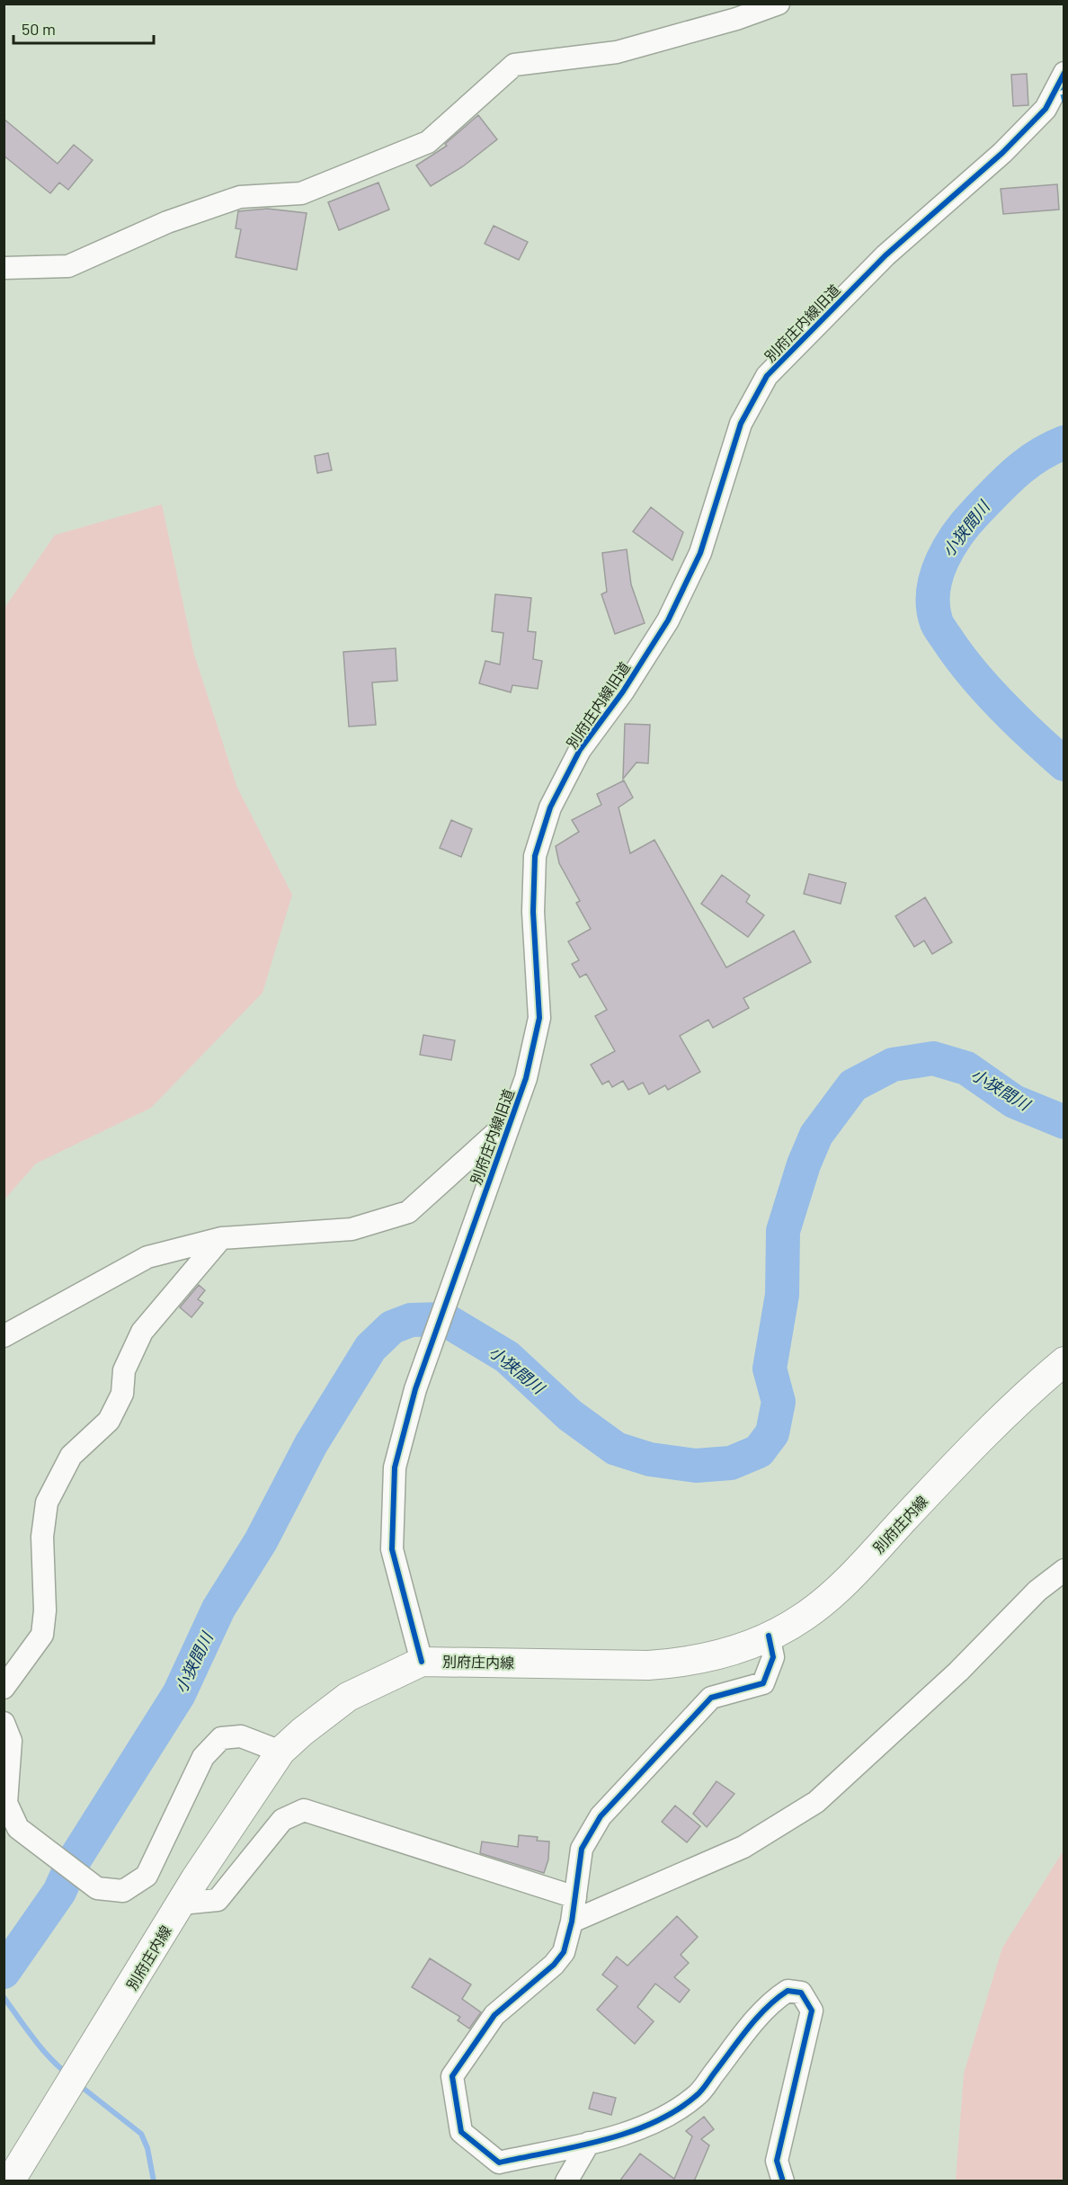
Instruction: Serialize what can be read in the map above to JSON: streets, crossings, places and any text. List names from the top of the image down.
{
  "streets": {
    "main road": ["別府庄内線"],
    "street": ["別府庄内線旧道"]
  },
  "crossings": [
    ["別府庄内線旧道", "別府庄内線"]
  ],
  "water": ["小狭間川"],
  "scale_bar": "50 m"
}
